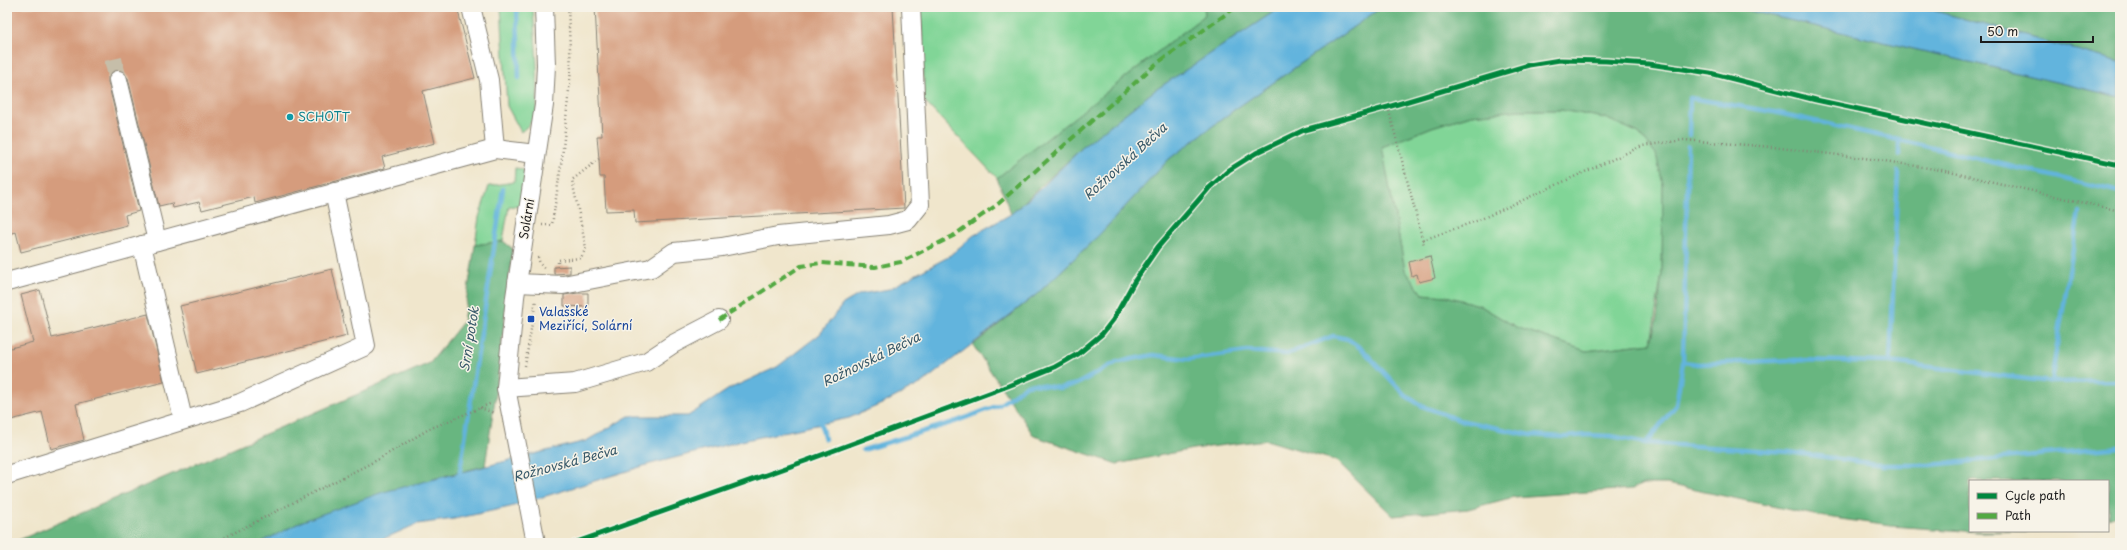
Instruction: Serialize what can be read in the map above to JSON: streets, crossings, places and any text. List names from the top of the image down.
{
  "streets": {
    "street": ["Solární"]
  },
  "water": ["Rožnovská Bečva", "Srní potok"],
  "places": {
    "other": ["SCHOTT"],
    "transit": ["Valašské Meziřící, Solární"]
  },
  "legend": ["Cycle path", "Path"],
  "scale_bar": "50 m"
}
